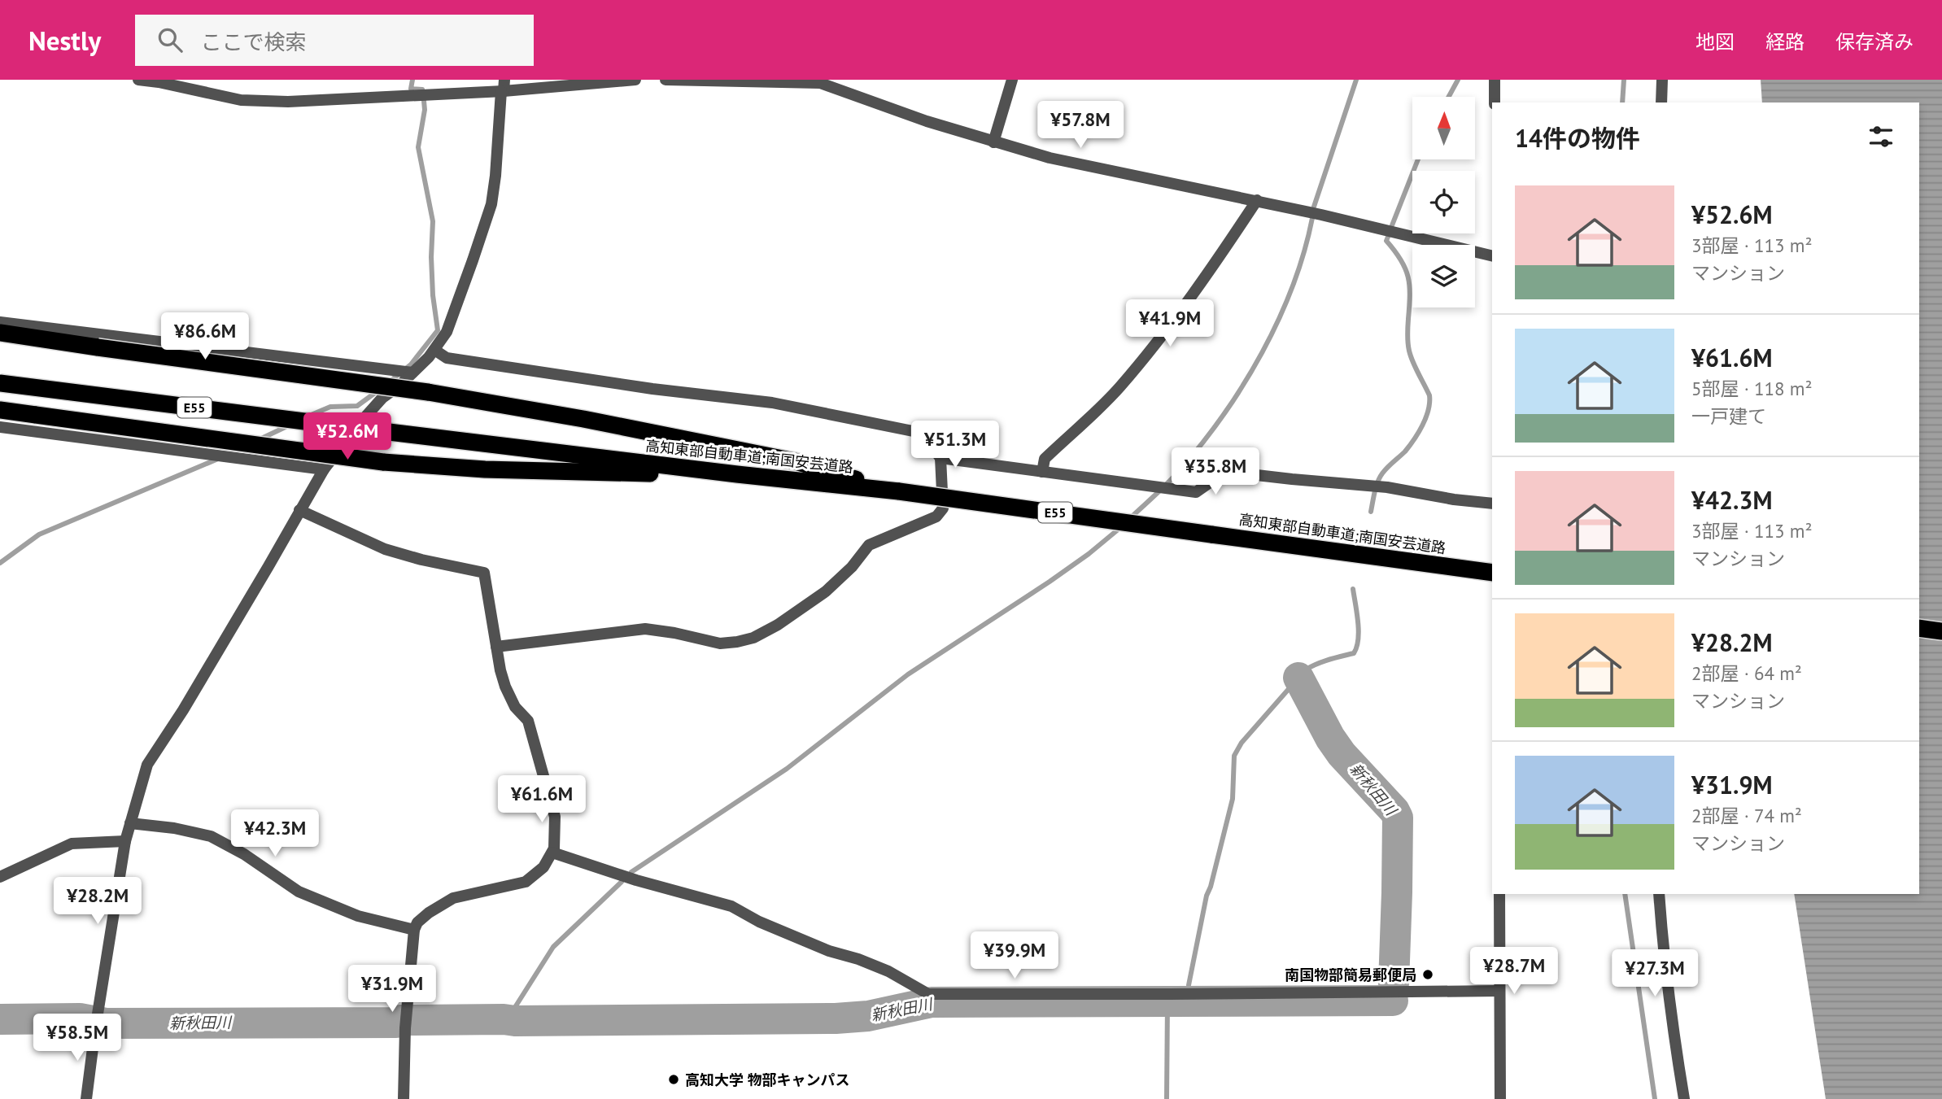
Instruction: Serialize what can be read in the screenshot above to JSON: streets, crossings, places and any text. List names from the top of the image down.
{
  "streets": {
    "highway": ["E55", "高知東部自動車道;南国安芸道路"]
  },
  "water": ["新秋田川"],
  "places": ["南国物部簡易郵便局", "高知大学 物部キャンパス"],
  "north": "top",
  "page": {
    "header": "Nestly",
    "search": "ここで検索",
    "nav": ["地図", "経路", "保存済み"],
    "price": [
      "¥57.8M",
      "¥41.9M",
      "¥86.6M",
      "¥52.6M",
      "¥51.3M",
      "¥35.8M",
      "¥61.6M",
      "¥42.3M",
      "¥28.2M",
      "¥39.9M",
      "¥28.7M",
      "¥27.3M",
      "¥31.9M",
      "¥58.5M"
    ],
    "heading": "14件の物件",
    "list": [
      {
        "name": "¥52.6M",
        "note": "3部屋 · 113 m² · マンション"
      },
      {
        "name": "¥61.6M",
        "note": "5部屋 · 118 m² · 一戸建て"
      },
      {
        "name": "¥42.3M",
        "note": "3部屋 · 113 m² · マンション"
      },
      {
        "name": "¥28.2M",
        "note": "2部屋 · 64 m² · マンション"
      },
      {
        "name": "¥31.9M",
        "note": "2部屋 · 74 m² · マンション"
      }
    ]
  }
}
